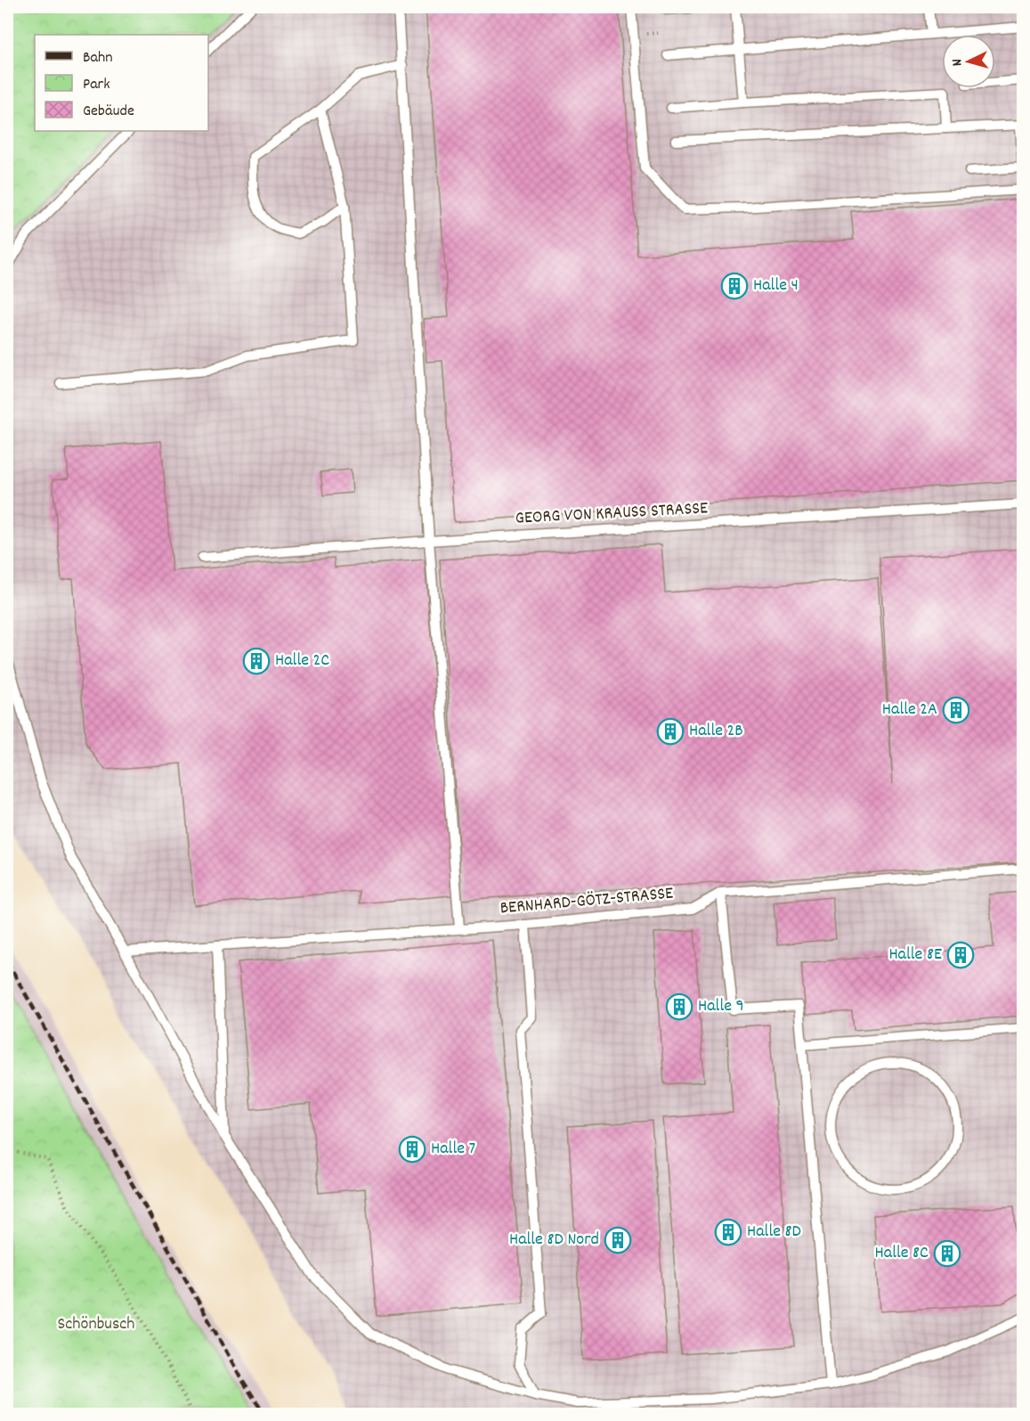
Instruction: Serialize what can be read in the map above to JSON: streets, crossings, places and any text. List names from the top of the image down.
{
  "streets": {
    "lane": ["GEORG VON KRAUSS STRASSE", "BERNHARD-GÖTZ-STRASSE"]
  },
  "parks": ["Schönbusch"],
  "places": {
    "building": [
      "Halle 4",
      "Halle 2C",
      "Halle 2A",
      "Halle 2B",
      "Halle 8E",
      "Halle 9",
      "Halle 7",
      "Halle 8D",
      "Halle 8D Nord",
      "Halle 8C"
    ]
  },
  "legend": ["Bahn", "Park", "Gebäude"],
  "north": "left"
}
